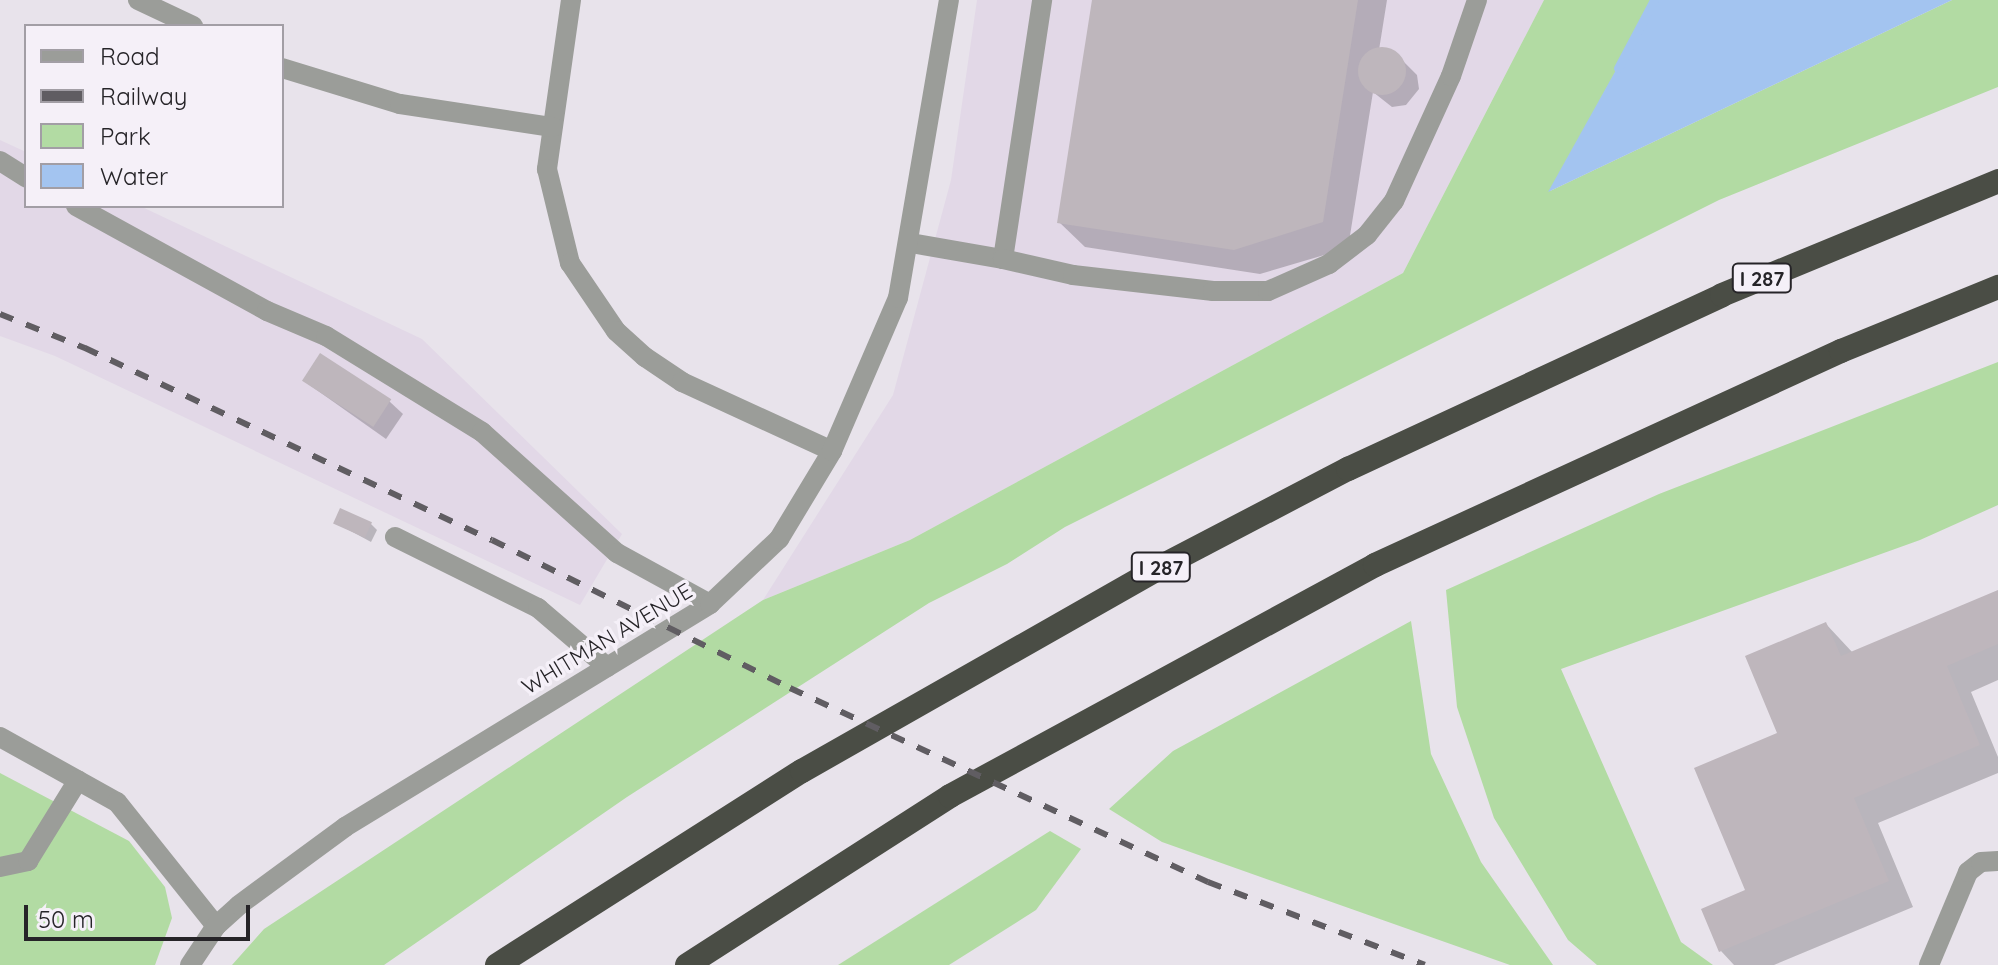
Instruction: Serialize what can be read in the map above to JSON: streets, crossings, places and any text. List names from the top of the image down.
{
  "streets": {
    "highway": ["I 287"],
    "street": ["WHITMAN AVENUE"]
  },
  "legend": [
    "Road",
    "Railway",
    "Park",
    "Water"
  ],
  "scale_bar": "50 m"
}
